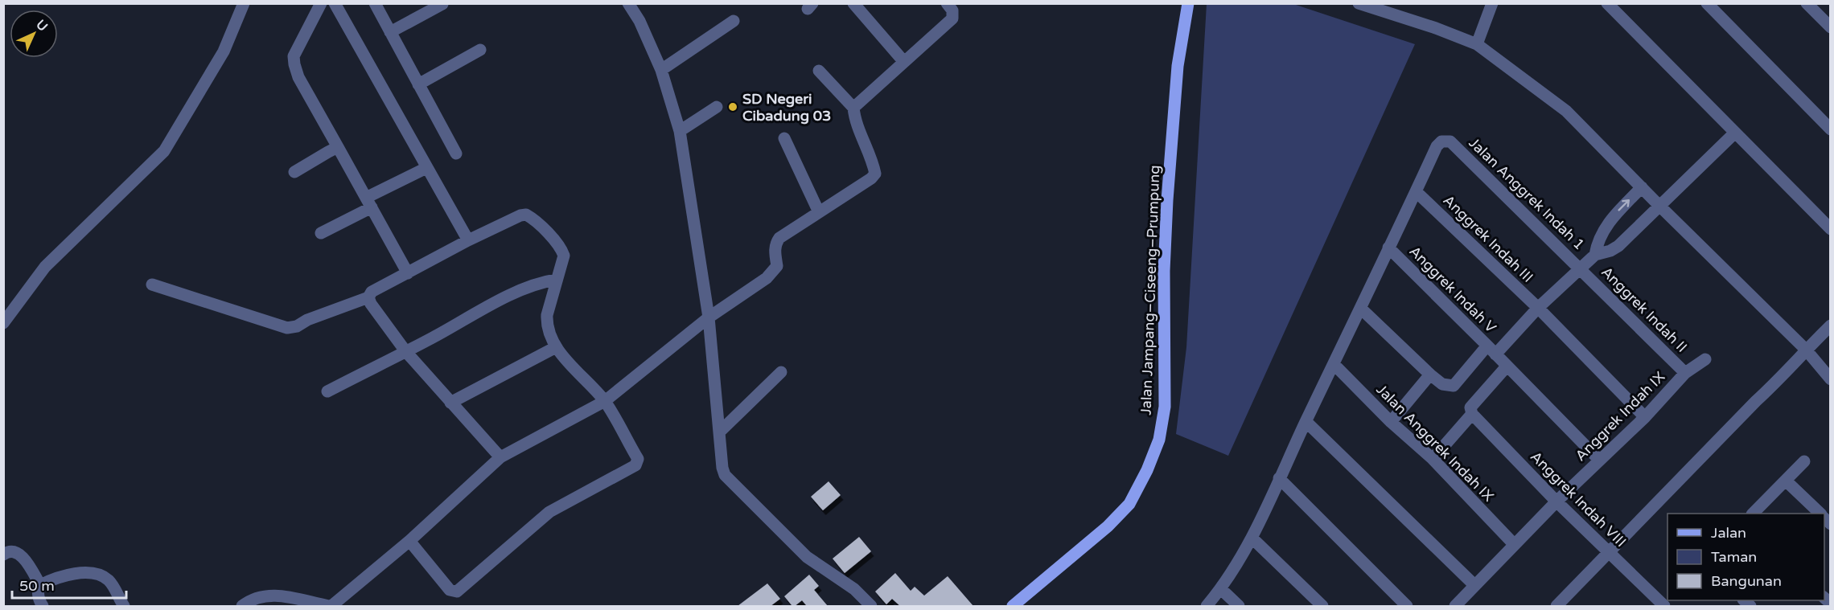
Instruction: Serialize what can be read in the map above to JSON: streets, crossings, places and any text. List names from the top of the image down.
{
  "streets": {
    "main road": ["Jalan Jampang–Ciseeng–Prumpung"],
    "street": [
      "Jalan Anggrek Indah 1",
      "Anggrek Indah III",
      "Anggrek Indah V",
      "Anggrek Indah II",
      "Anggrek Indah IX",
      "Jalan Anggrek Indah IX",
      "Anggrek Indah VIII"
    ]
  },
  "crossings": [
    ["Jalan Anggrek Indah 1", "Anggrek Indah III"],
    ["Jalan Anggrek Indah 1", "Anggrek Indah II"],
    ["Anggrek Indah III", "Anggrek Indah IX"],
    ["Anggrek Indah V", "Anggrek Indah IX"],
    ["Anggrek Indah II", "Anggrek Indah IX"],
    ["Anggrek Indah IX", "Jalan Anggrek Indah IX"],
    ["Anggrek Indah IX", "Anggrek Indah VIII"]
  ],
  "places": ["SD Negeri Cibadung 03"],
  "legend": ["Jalan", "Taman", "Bangunan"],
  "scale_bar": "50 m",
  "north": "top right"
}
